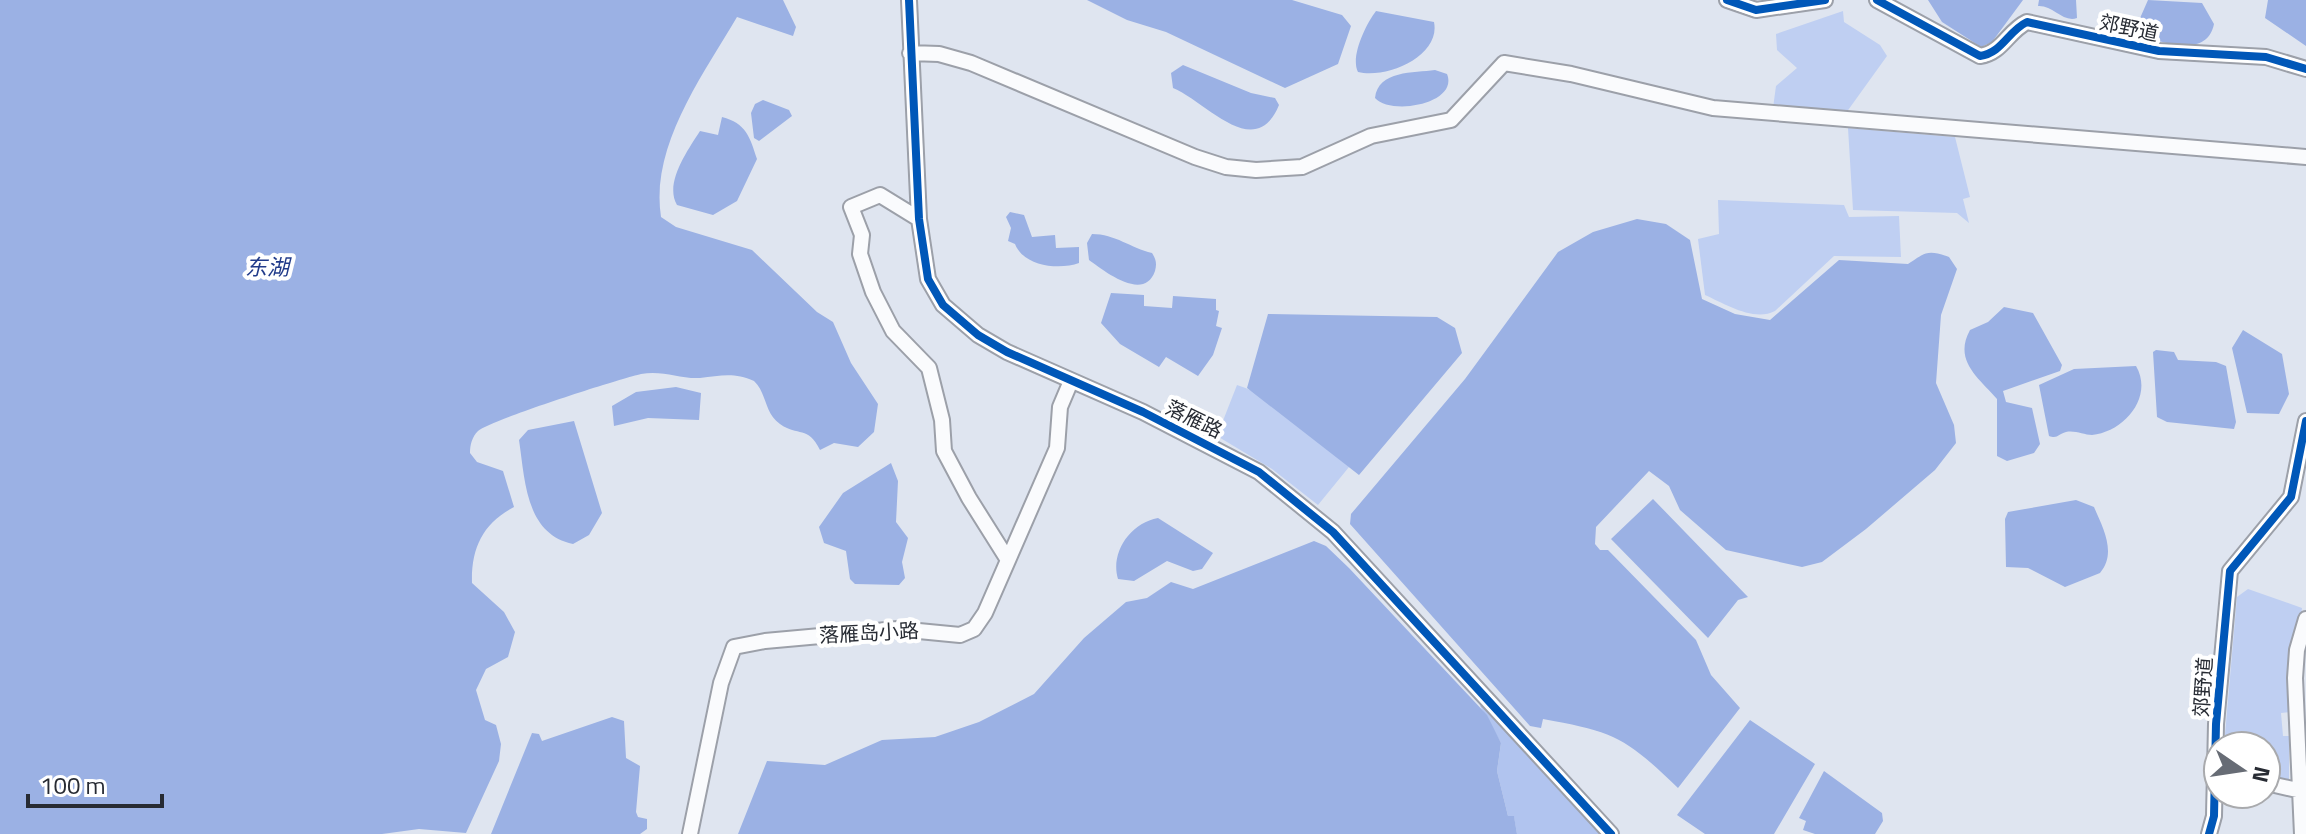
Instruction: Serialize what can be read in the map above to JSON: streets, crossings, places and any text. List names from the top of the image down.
{
  "streets": {
    "street": ["郊野道", "落雁路", "落雁岛小路"]
  },
  "crossings": [
    ["落雁路", "落雁岛小路"]
  ],
  "water": ["东湖"],
  "scale_bar": "100 m",
  "north": "right"
}
